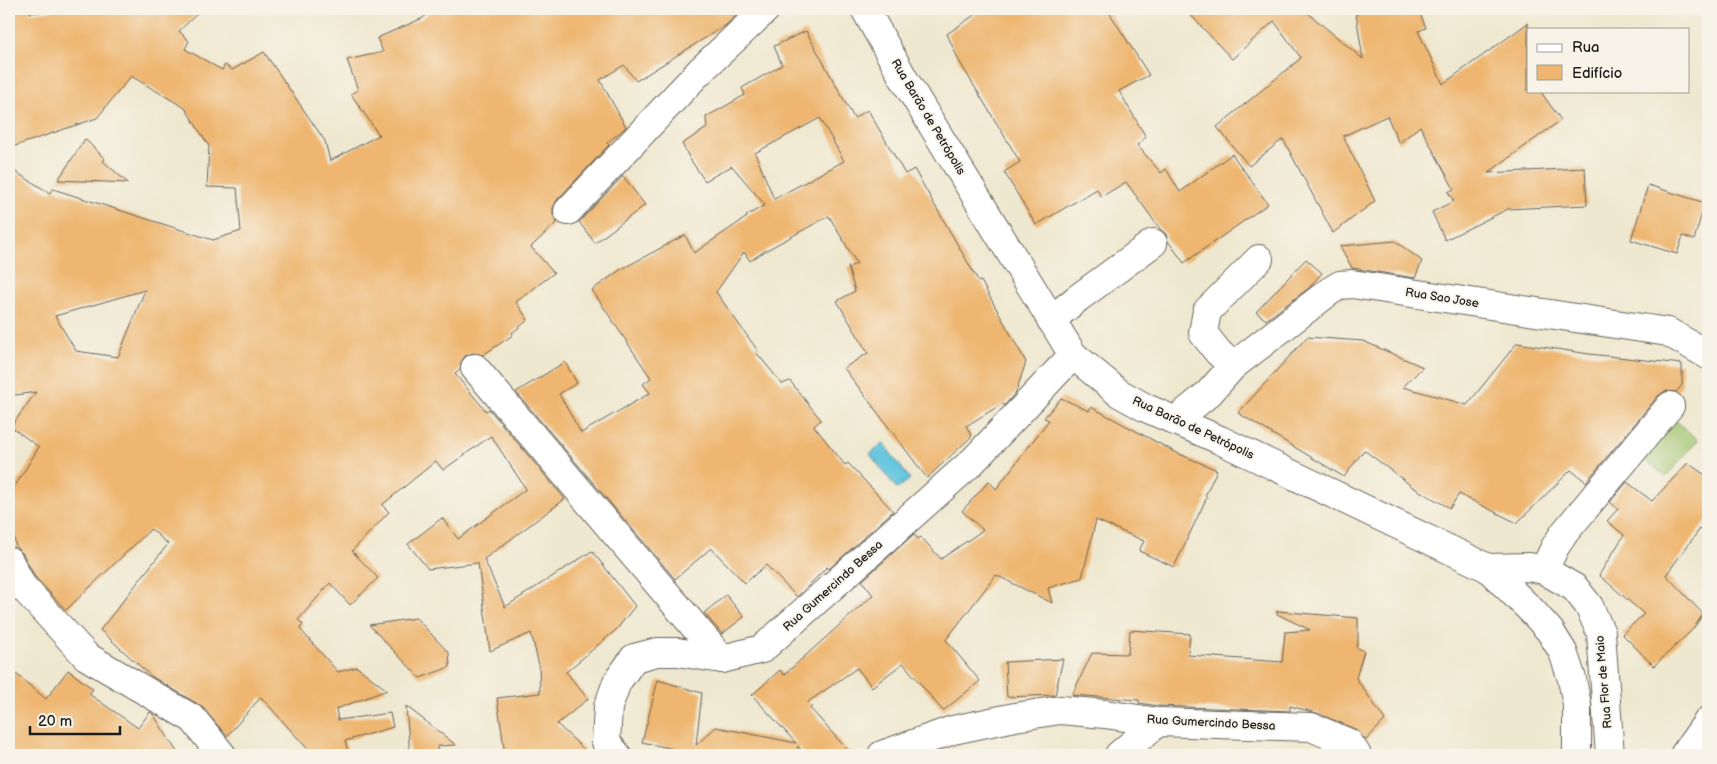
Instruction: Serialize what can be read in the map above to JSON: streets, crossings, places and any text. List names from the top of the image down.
{
  "streets": {
    "street": [
      "Rua Barão de Petrópolis",
      "Rua Sao Jose",
      "Rua Gumercindo Bessa",
      "Rua Flor de Maio"
    ]
  },
  "crossings": [
    ["Rua Barão de Petrópolis", "Rua Sao Jose"],
    ["Rua Barão de Petrópolis", "Rua Gumercindo Bessa"],
    ["Rua Barão de Petrópolis", "Rua Flor de Maio"]
  ],
  "legend": ["Rua", "Edifício"],
  "scale_bar": "20 m"
}
